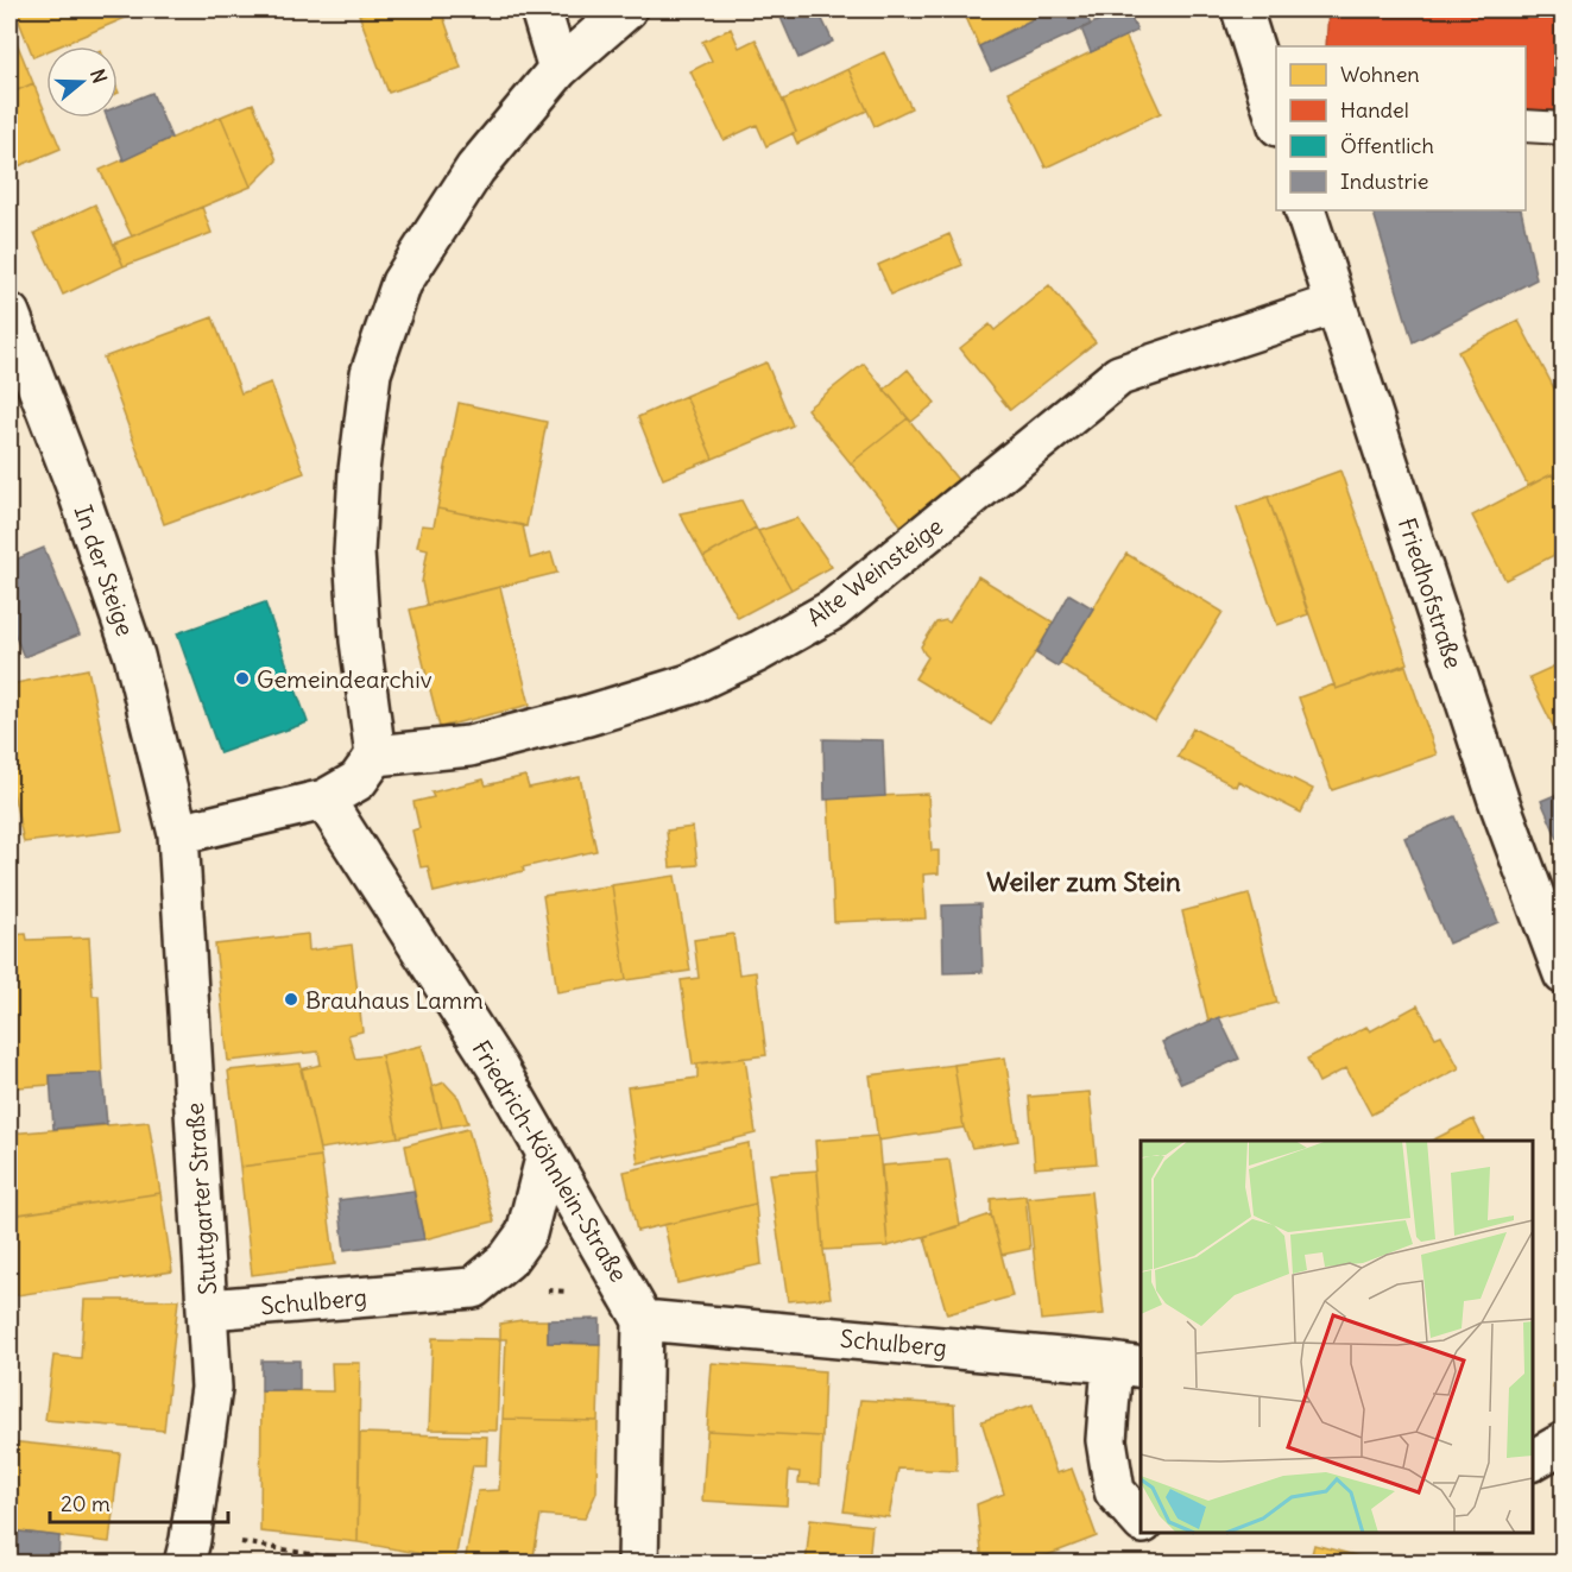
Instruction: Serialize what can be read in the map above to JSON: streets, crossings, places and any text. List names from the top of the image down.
{
  "streets": {
    "street": [
      "In der Steige",
      "Alte Weinsteige",
      "Friedhofstraße",
      "Friedrich-Köhnlein-Straße",
      "Stuttgarter Straße",
      "Schulberg"
    ]
  },
  "crossings": [
    ["In der Steige", "Stuttgarter Straße"],
    ["Alte Weinsteige", "Friedhofstraße"],
    ["Friedrich-Köhnlein-Straße", "Schulberg"],
    ["Stuttgarter Straße", "Schulberg"]
  ],
  "districts": ["Weiler zum Stein"],
  "places": ["Gemeindearchiv", "Brauhaus Lamm"],
  "legend": [
    "Wohnen",
    "Handel",
    "Öffentlich",
    "Industrie"
  ],
  "scale_bar": "20 m",
  "north": "right"
}
